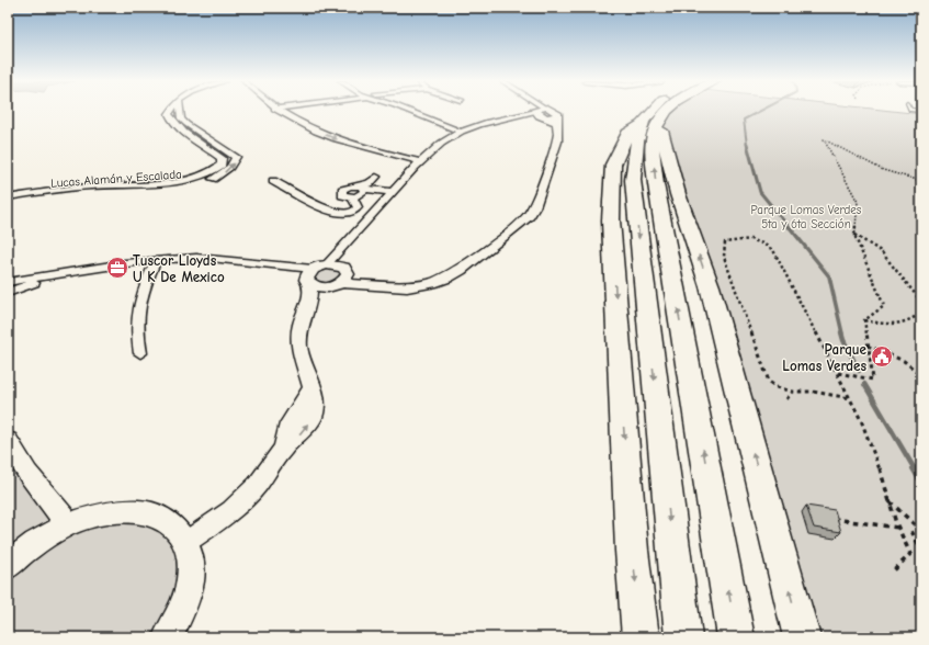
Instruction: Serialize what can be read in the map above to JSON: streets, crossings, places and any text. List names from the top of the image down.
{
  "streets": {
    "street": ["Lucas Alamán y Escalada"]
  },
  "parks": ["Parque Lomas Verdes 5ta y 6ta Sección"],
  "places": {
    "office": ["Tuscor Lloyds U K De Mexico"],
    "public building": ["Parque Lomas Verdes"]
  }
}
